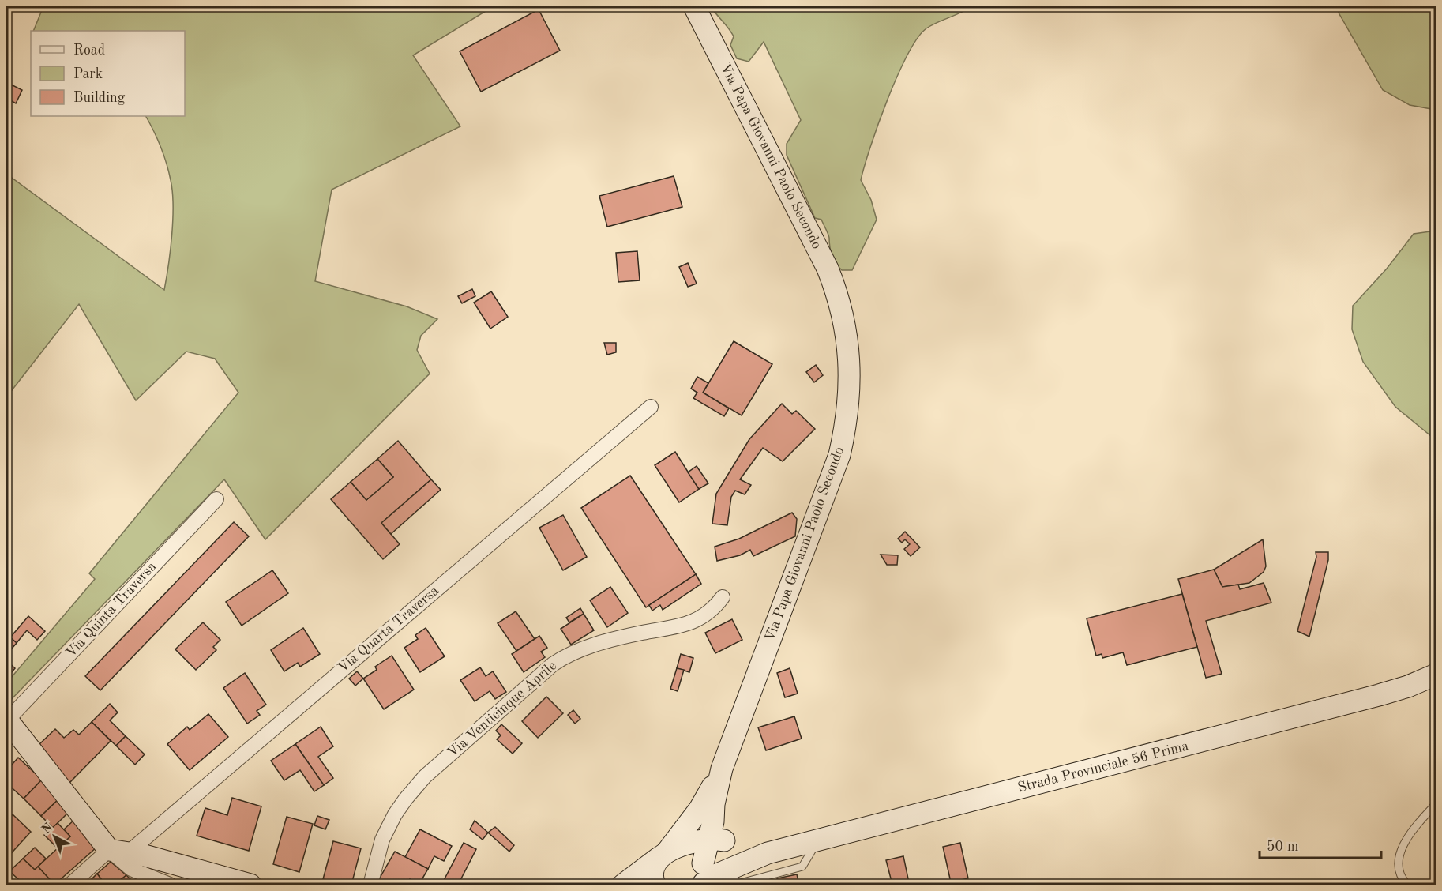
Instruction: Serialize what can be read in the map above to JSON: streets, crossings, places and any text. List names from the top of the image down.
{
  "streets": {
    "street": [
      "Via Papa Giovanni Paolo Secondo",
      "Via Quinta Traversa",
      "Via Quarta Traversa",
      "Via Venticinque Aprile",
      "Strada Provinciale 56 Prima"
    ]
  },
  "legend": ["Road", "Park", "Building"],
  "scale_bar": "50 m",
  "north": "top left"
}
